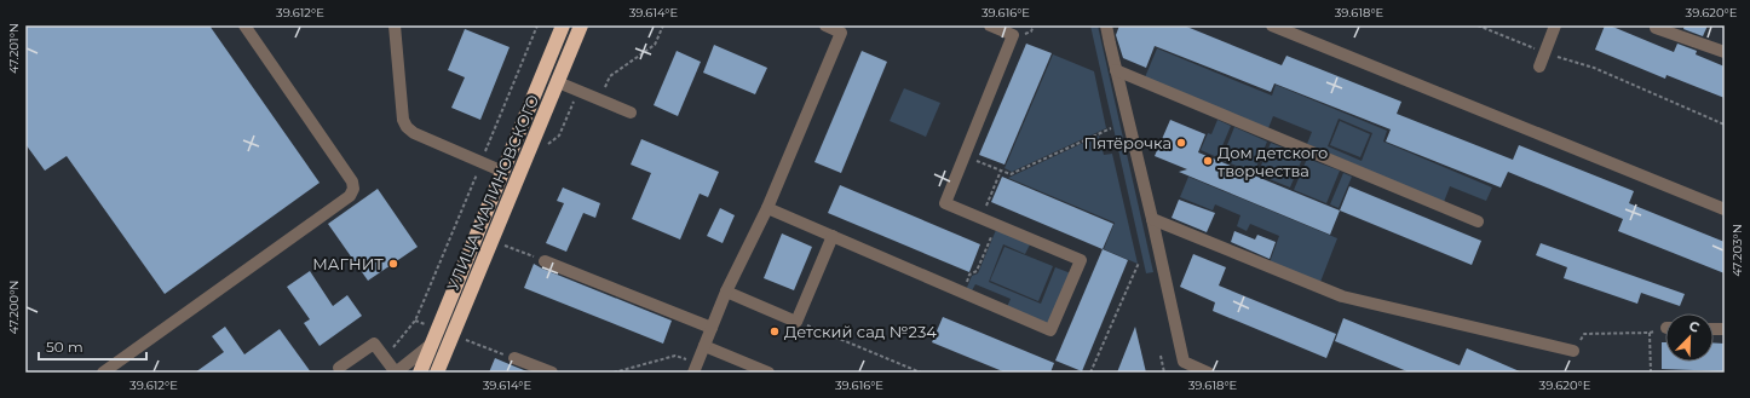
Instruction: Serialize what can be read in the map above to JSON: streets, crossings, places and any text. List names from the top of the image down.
{
  "streets": {
    "highway": ["УЛИЦА МАЛИНОВСКОГО"]
  },
  "places": [
    "Пятёрочка",
    "Дом детского творчества",
    "МАГНИТ",
    "Детский сад №234"
  ],
  "scale_bar": "50 m",
  "north": "top right",
  "coordinates": [
    "39.612°E",
    "39.614°E",
    "39.616°E",
    "39.618°E",
    "39.620°E",
    "47.201°N",
    "47.203°N",
    "47.200°N"
  ]
}
